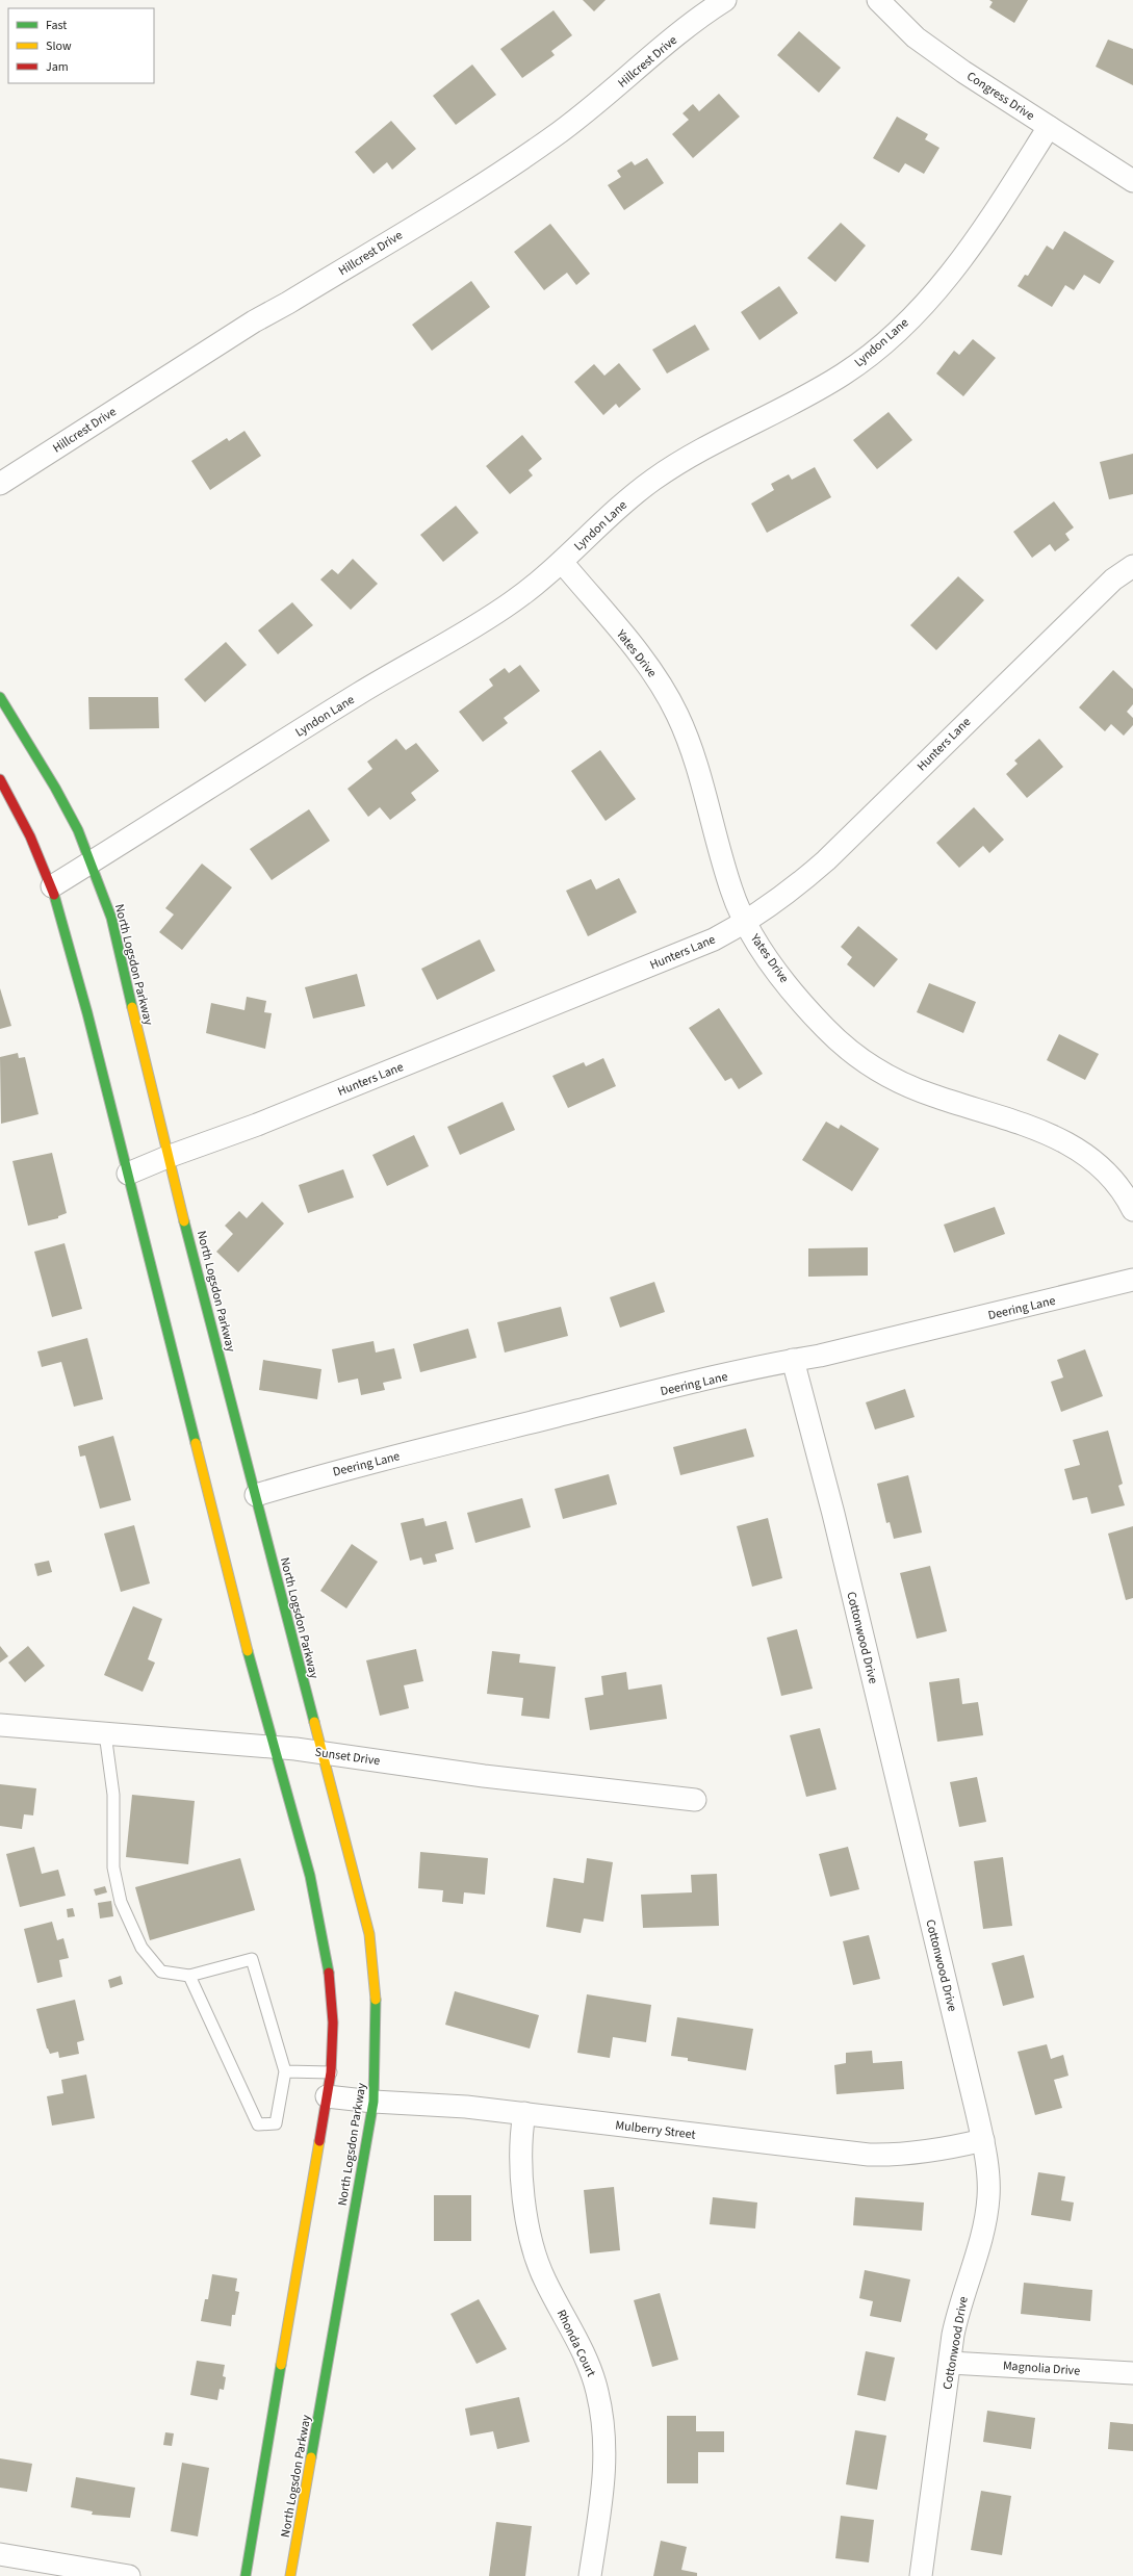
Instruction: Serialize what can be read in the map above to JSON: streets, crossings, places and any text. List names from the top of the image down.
{
  "streets": {
    "main road": ["North Logsdon Parkway"],
    "street": [
      "Hillcrest Drive",
      "Congress Drive",
      "Lyndon Lane",
      "Yates Drive",
      "Hunters Lane",
      "Deering Lane",
      "Cottonwood Drive",
      "Sunset Drive",
      "Mulberry Street",
      "Rhonda Court",
      "Magnolia Drive"
    ]
  },
  "crossings": [
    ["Congress Drive", "Lyndon Lane"],
    ["Lyndon Lane", "Yates Drive"],
    ["Lyndon Lane", "North Logsdon Parkway"],
    ["Yates Drive", "Hunters Lane"],
    ["Hunters Lane", "North Logsdon Parkway"],
    ["North Logsdon Parkway", "Deering Lane"],
    ["North Logsdon Parkway", "Sunset Drive"],
    ["North Logsdon Parkway", "Mulberry Street"],
    ["Deering Lane", "Cottonwood Drive"],
    ["Cottonwood Drive", "Mulberry Street"],
    ["Cottonwood Drive", "Magnolia Drive"],
    ["Mulberry Street", "Rhonda Court"]
  ],
  "legend": ["Fast", "Slow", "Jam"]
}
